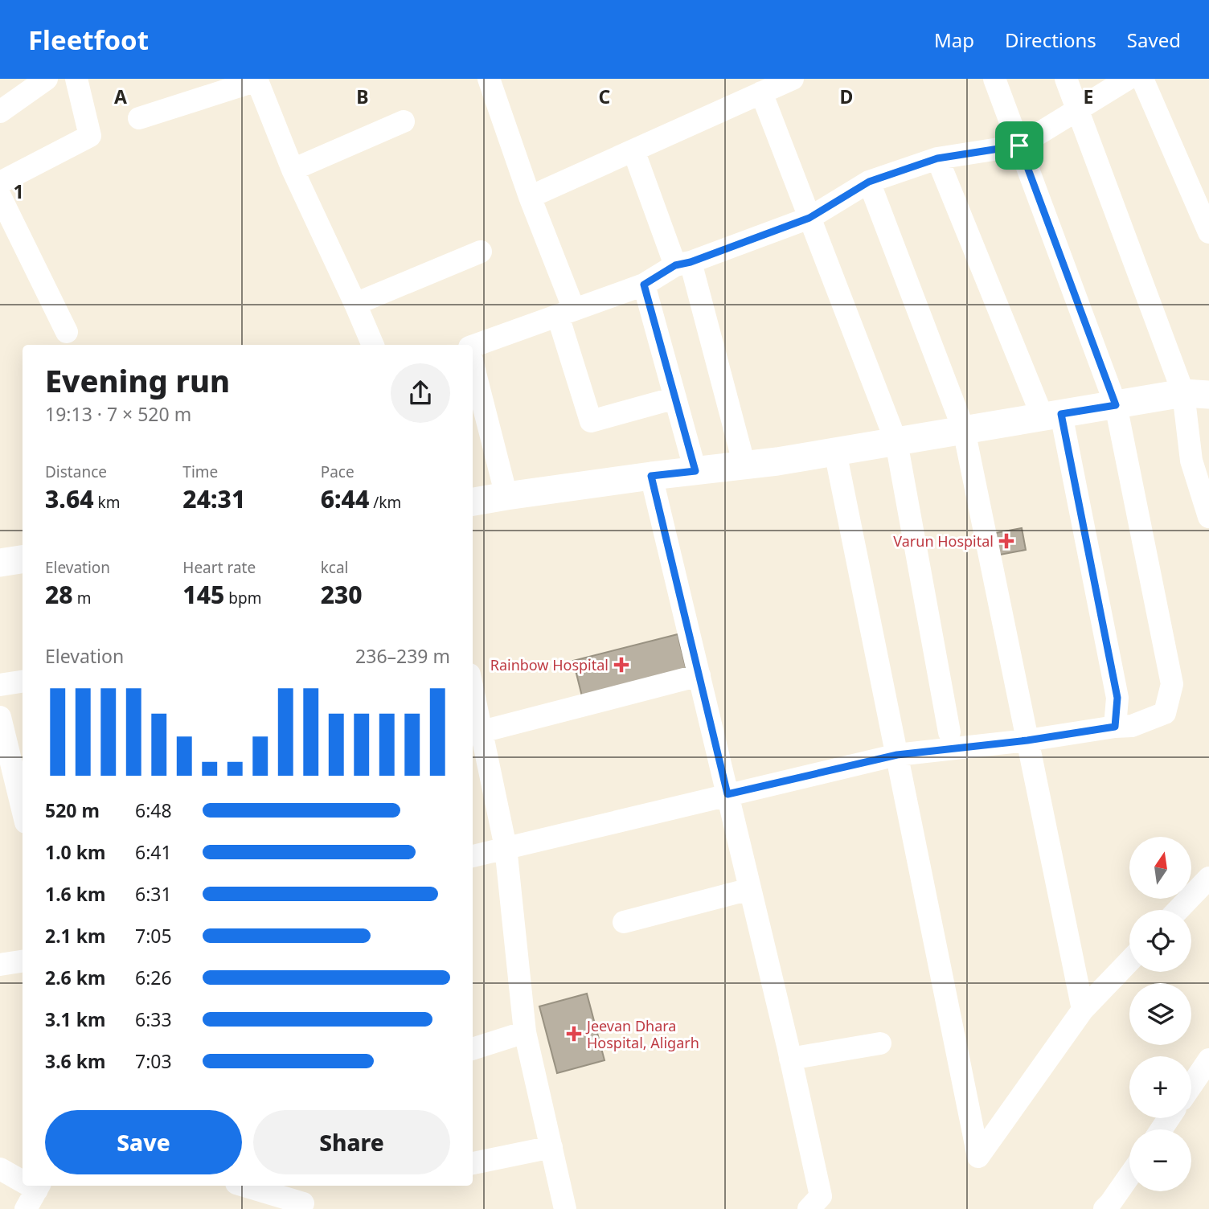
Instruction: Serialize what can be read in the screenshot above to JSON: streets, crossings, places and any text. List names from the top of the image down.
{
  "places": {
    "health": ["Varun Hospital", "Rainbow Hospital", "Jeevan Dhara Hospital, Aligarh"]
  },
  "north": "top",
  "page": {
    "header": "Fleetfoot",
    "nav": ["Map", "Directions", "Saved"],
    "heading": ["Evening run", "19:13 · 7 × 520 m"],
    "stats": [
      ["Distance", "3.64 km"],
      ["Time", "24:31"],
      ["Pace", "6:44 /km"],
      ["Elevation", "28 m"],
      ["Heart rate", "145 bpm"],
      ["kcal", "230"]
    ],
    "chart": ["Elevation", "236–239 m"],
    "list": [
      {
        "name": "520 m",
        "note": "6:48"
      },
      {
        "name": "1.0 km",
        "note": "6:41"
      },
      {
        "name": "1.6 km",
        "note": "6:31"
      },
      {
        "name": "2.1 km",
        "note": "7:05"
      },
      {
        "name": "2.6 km",
        "note": "6:26"
      },
      {
        "name": "3.1 km",
        "note": "6:33"
      },
      {
        "name": "3.6 km",
        "note": "7:03"
      }
    ],
    "map_buttons": ["+", "−"],
    "buttons": ["Save", "Share"]
  },
  "grid": {
    "columns": [
      "A",
      "B",
      "C",
      "D",
      "E"
    ],
    "rows": ["1"]
  }
}
